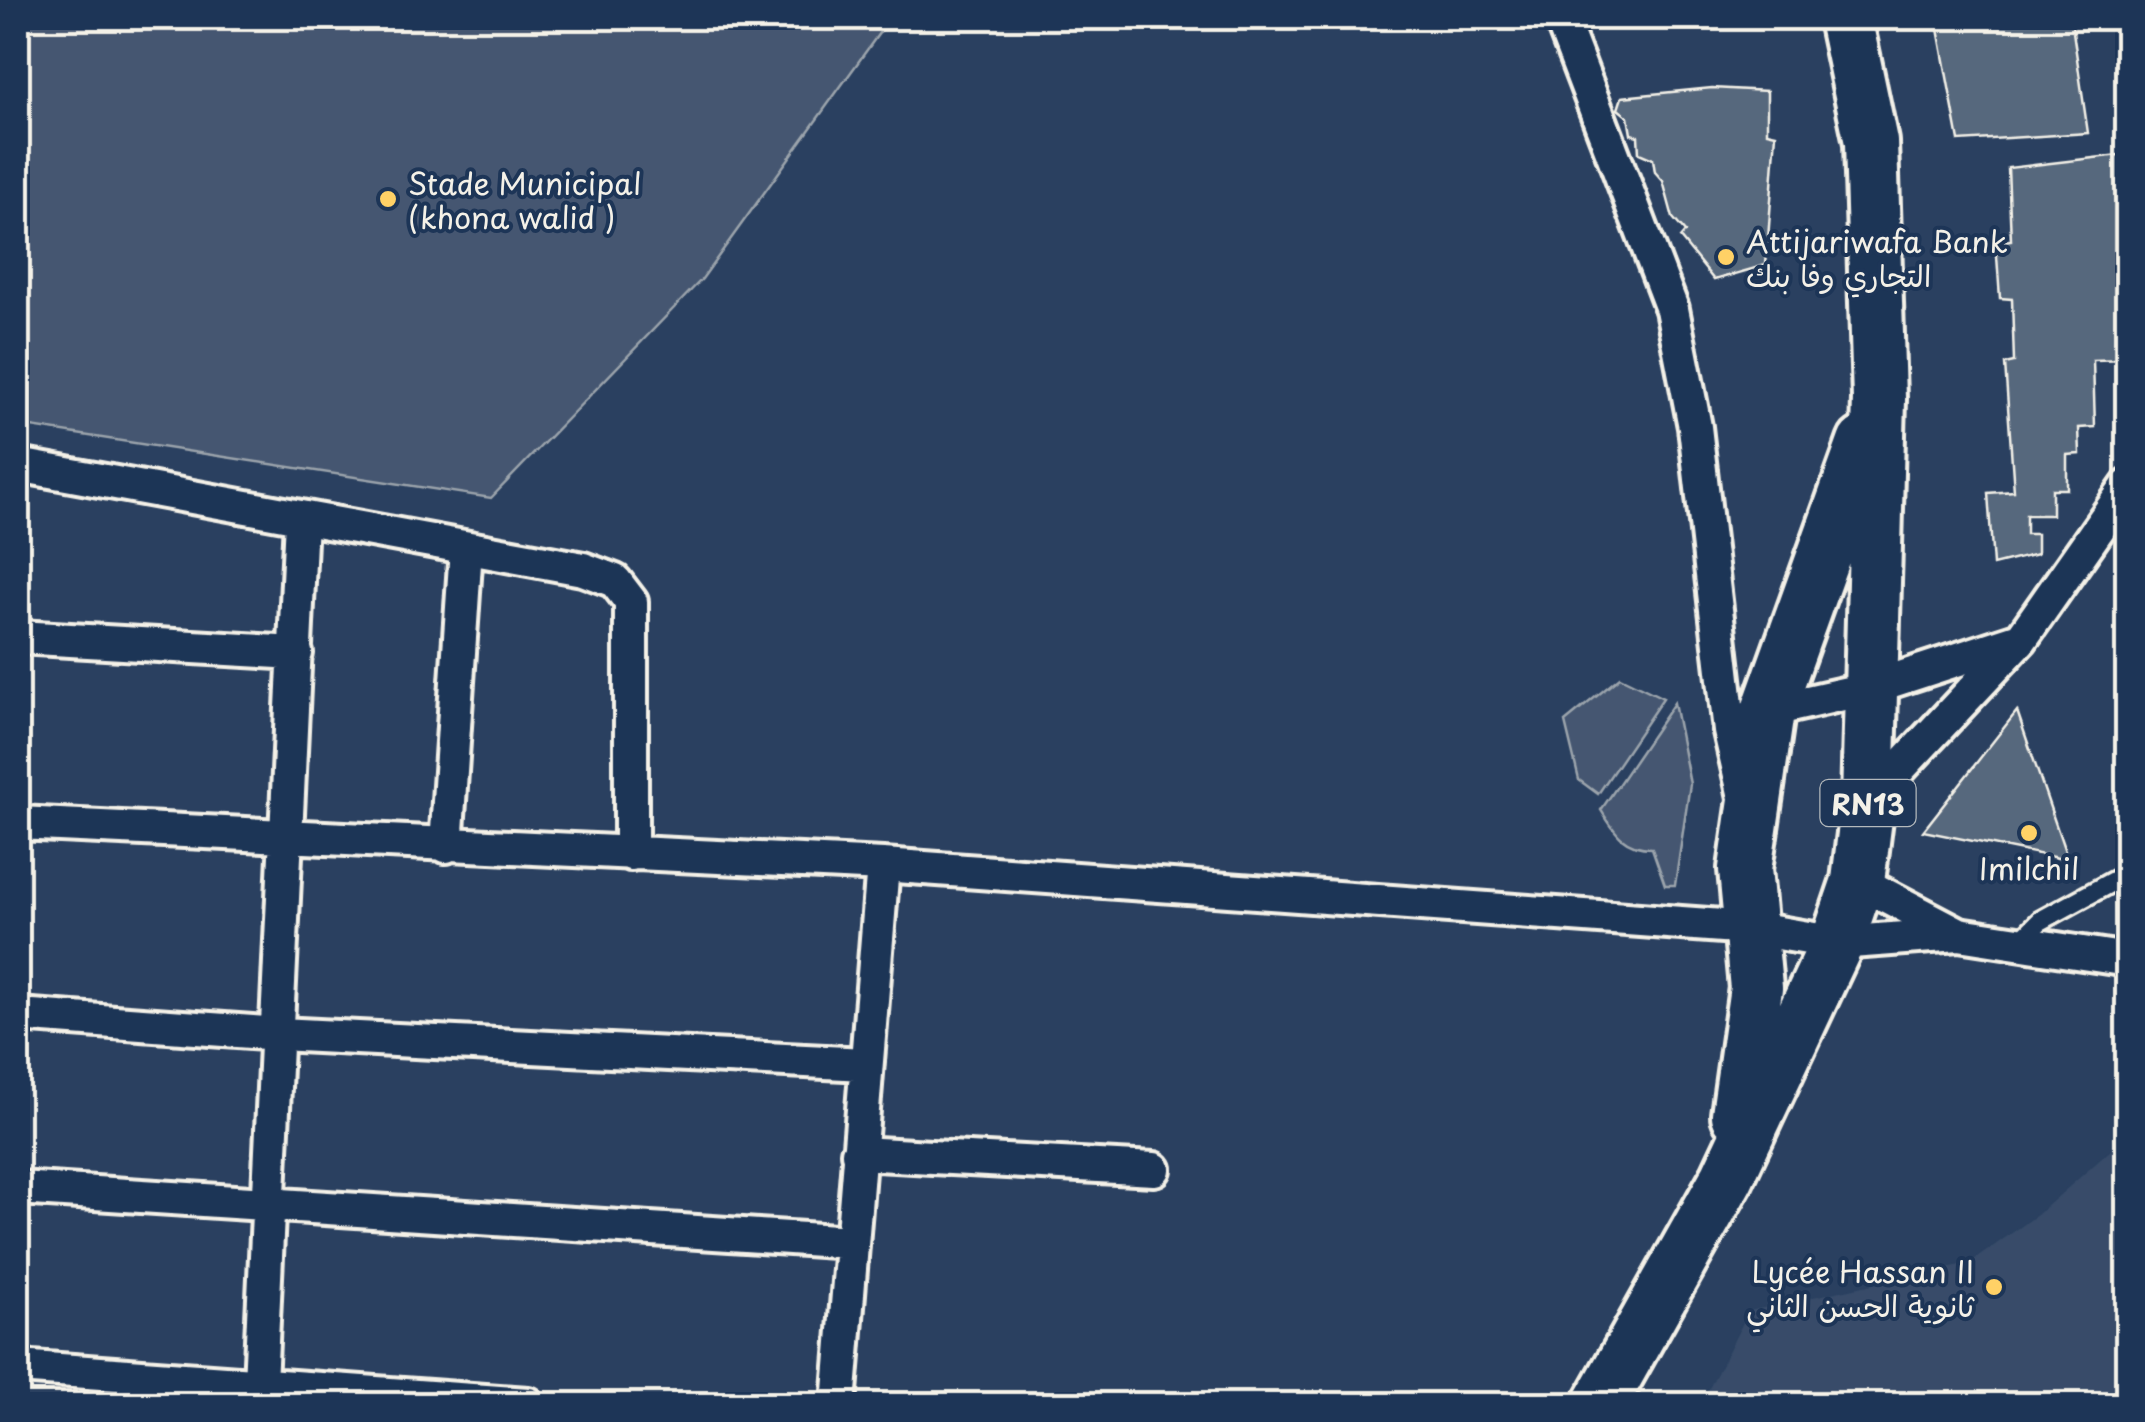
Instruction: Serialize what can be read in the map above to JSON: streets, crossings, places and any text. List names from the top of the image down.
{
  "streets": {
    "main road": ["RN13"]
  },
  "places": [
    "Stade Municipal (khona walid )",
    "Attijariwafa Bank التجاري وفا بنك",
    "Imilchil",
    "Lycée Hassan II ثانوية الحسن الثاني"
  ]
}
